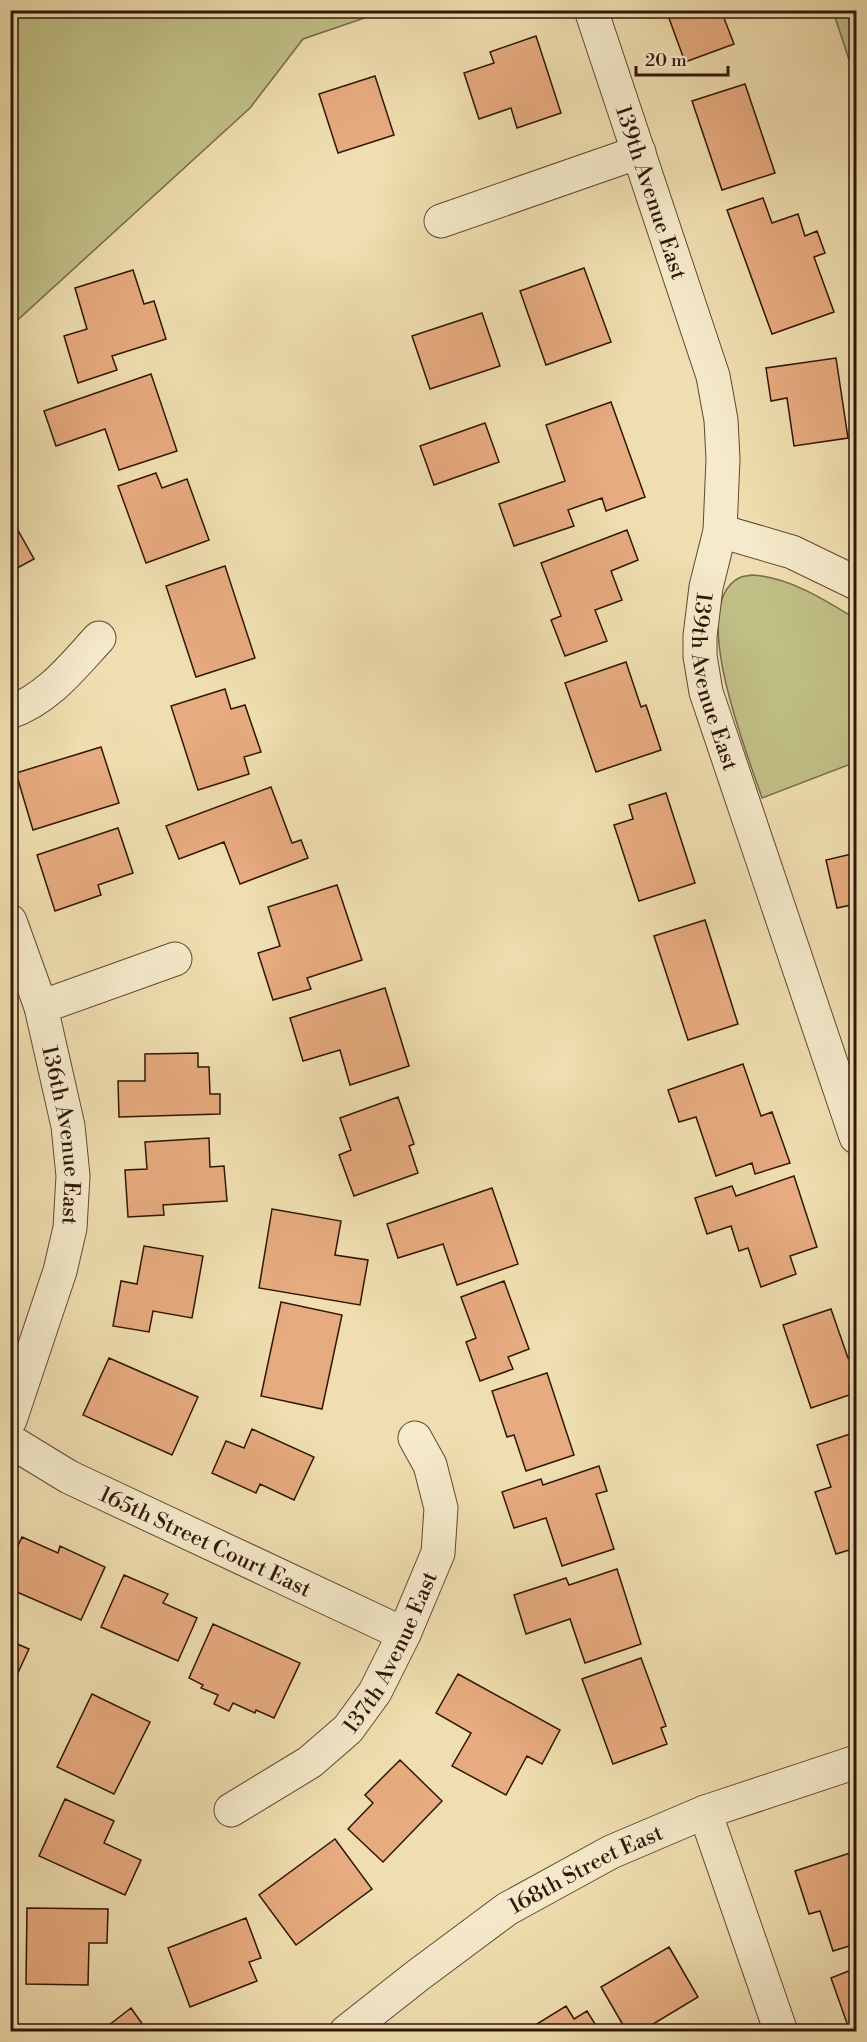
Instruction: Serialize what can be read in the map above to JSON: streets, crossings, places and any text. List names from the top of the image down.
{
  "streets": {
    "street": [
      "139th Avenue East",
      "136th Avenue East",
      "165th Street Court East",
      "137th Avenue East",
      "168th Street East"
    ]
  },
  "crossings": [
    ["165th Street Court East", "137th Avenue East"]
  ],
  "scale_bar": "20 m"
}
